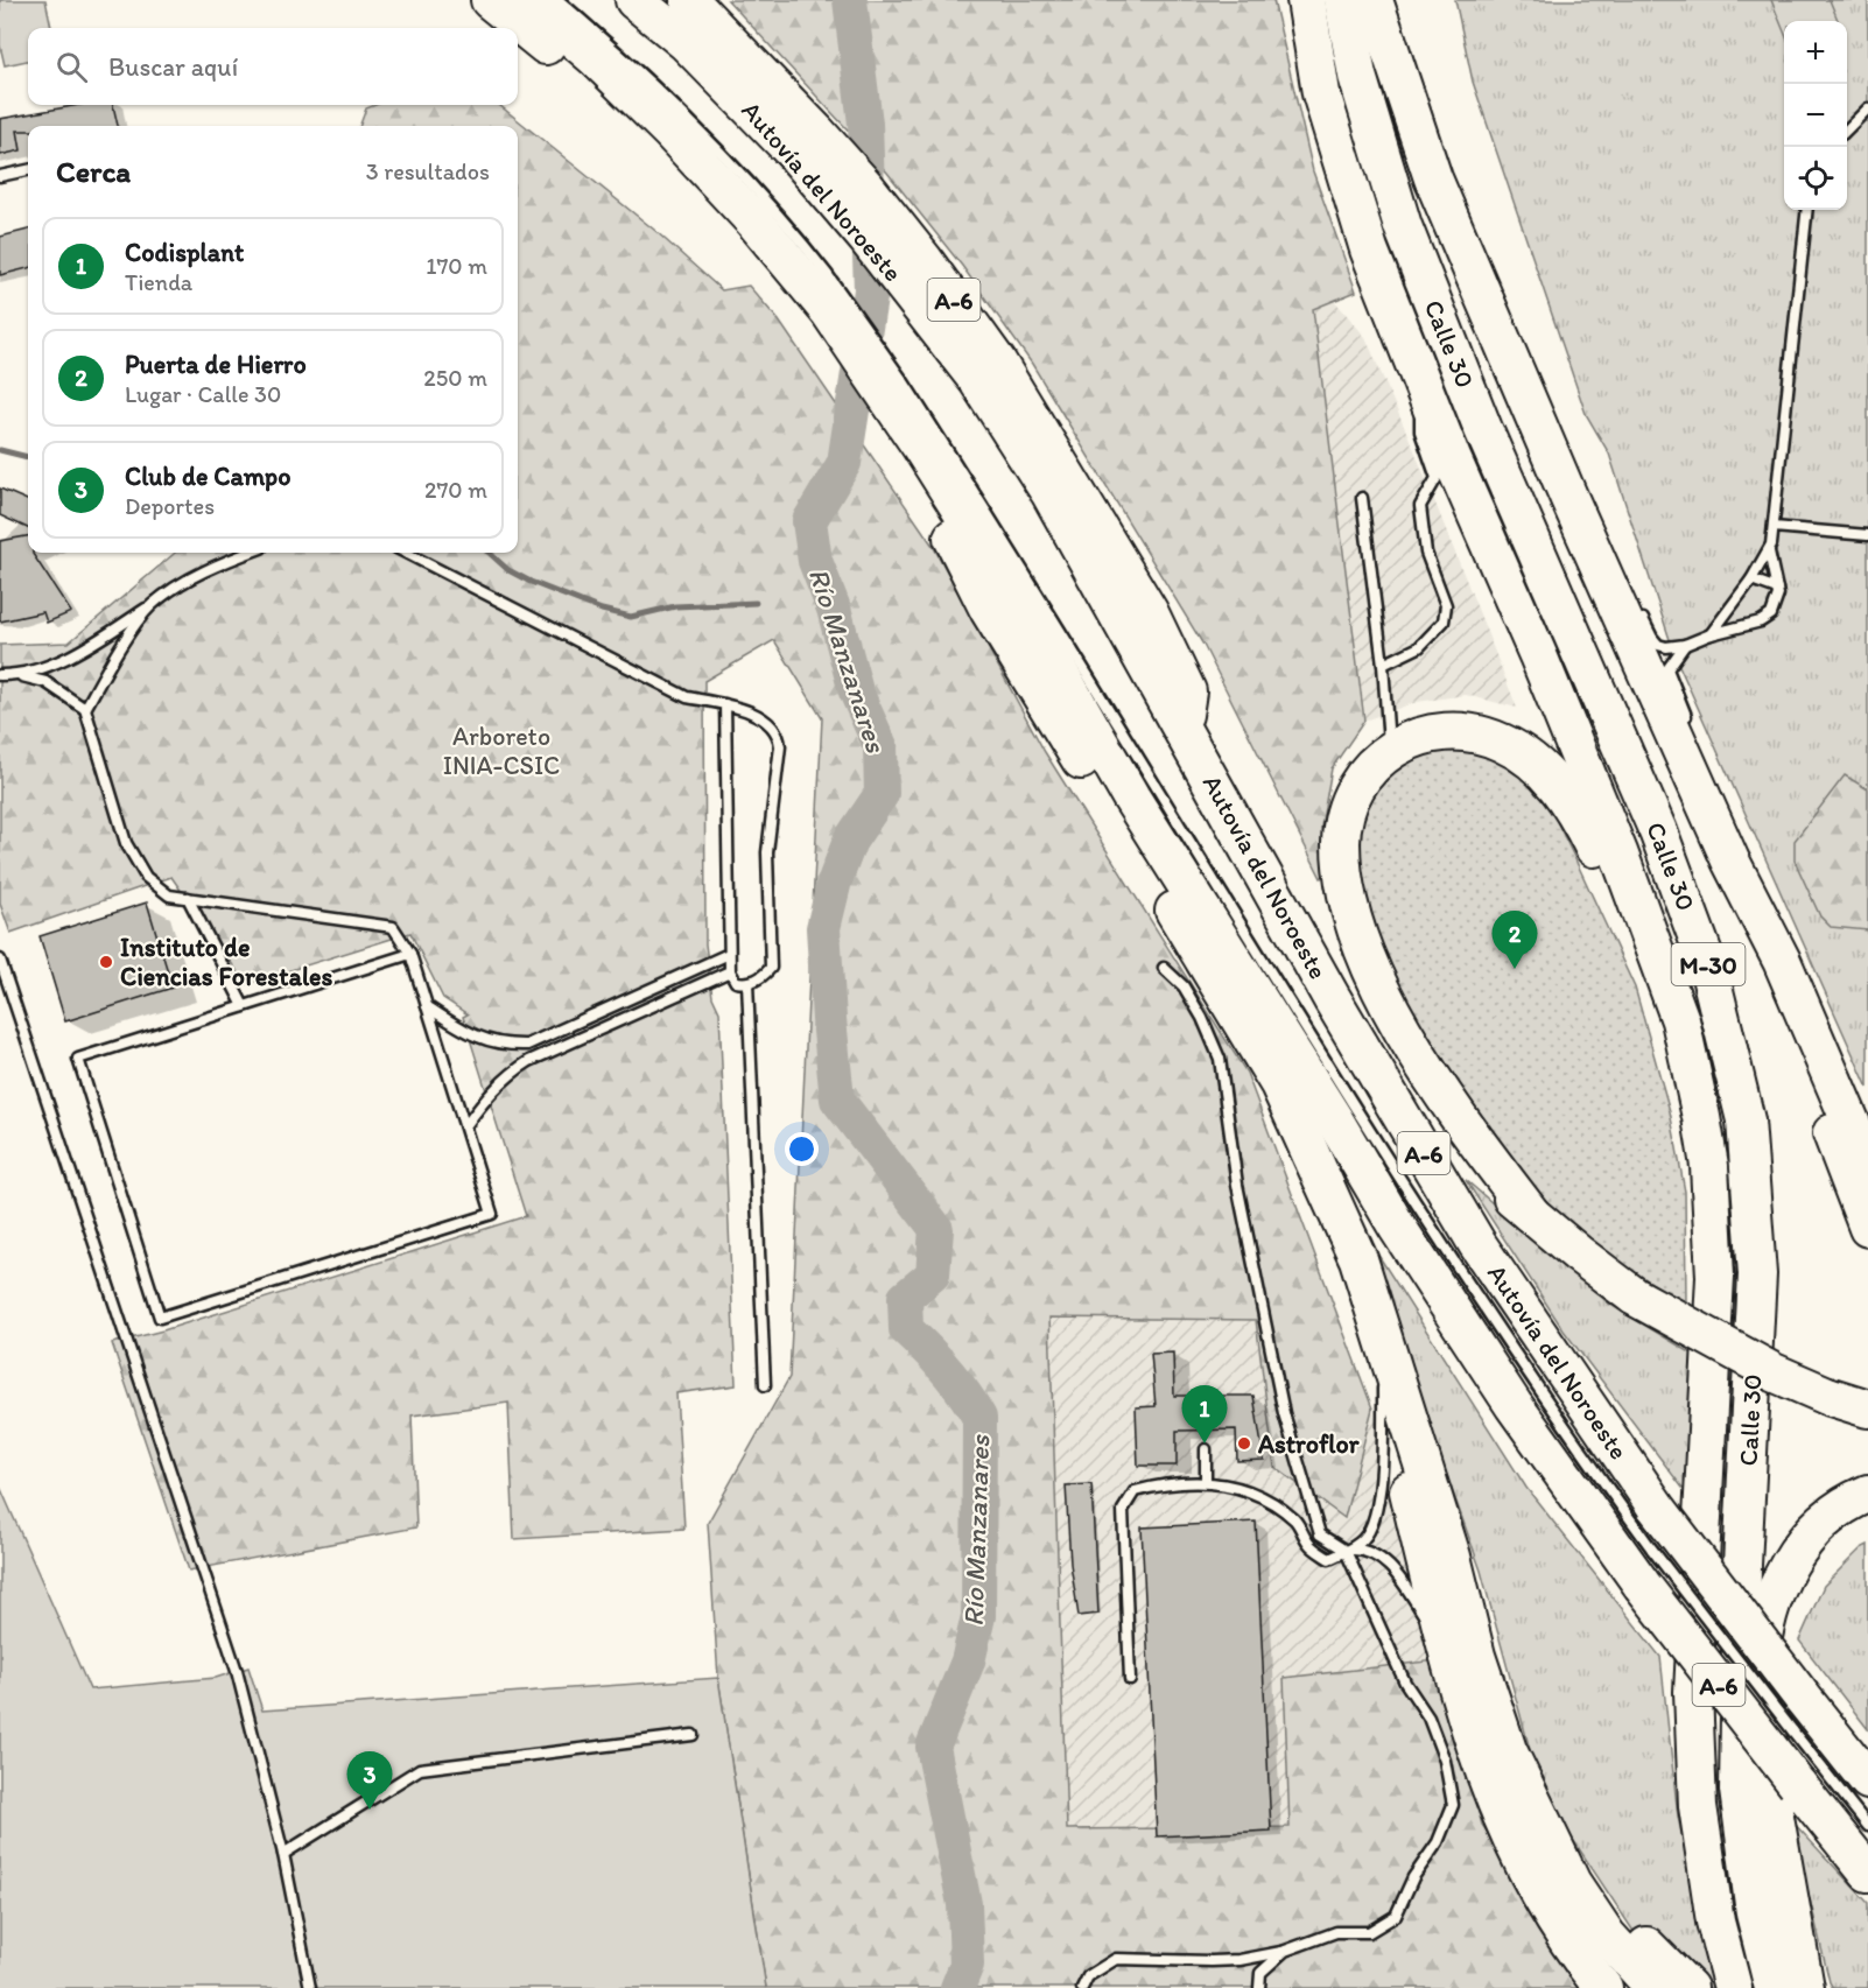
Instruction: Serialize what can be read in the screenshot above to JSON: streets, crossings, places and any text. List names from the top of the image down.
{
  "streets": {
    "highway": [
      "Autovía del Noroeste",
      "A-6",
      "Calle 30",
      "M-30"
    ]
  },
  "crossings": [
    ["Autovía del Noroeste", "A-6"]
  ],
  "water": ["Río Manzanares"],
  "parks": ["Arboreto INIA-CSIC"],
  "places": ["Instituto de Ciencias Forestales", "Astroflor"],
  "page": {
    "map_buttons": ["+", "−"],
    "search": "Buscar aquí",
    "heading": ["Cerca", "3 resultados"],
    "list": [
      {
        "mark": "1",
        "name": "Codisplant",
        "note": "Tienda",
        "value": "170 m"
      },
      {
        "mark": "2",
        "name": "Puerta de Hierro",
        "note": "Lugar · Calle 30",
        "value": "250 m"
      },
      {
        "mark": "3",
        "name": "Club de Campo",
        "note": "Deportes",
        "value": "270 m"
      }
    ],
    "pins": ["2", "1", "3"]
  }
}
